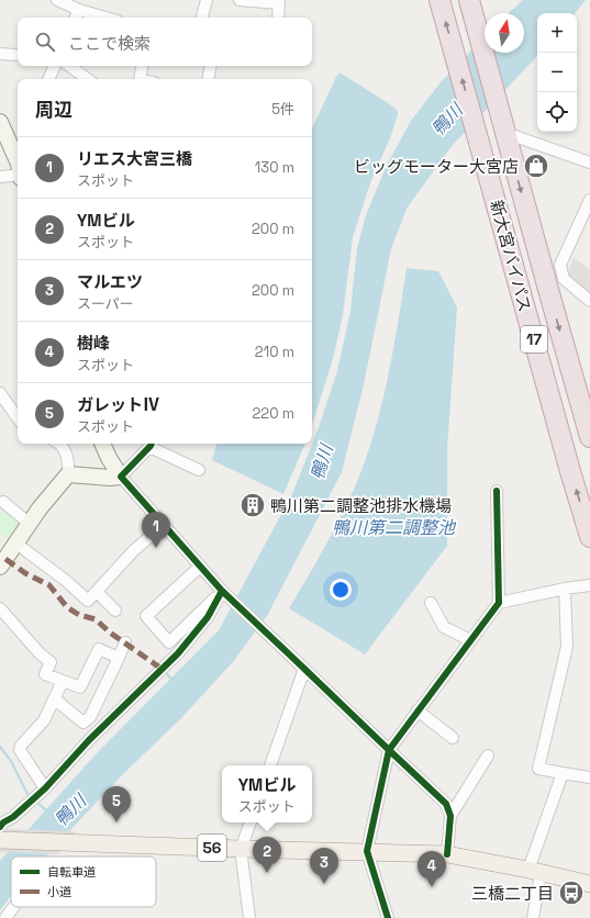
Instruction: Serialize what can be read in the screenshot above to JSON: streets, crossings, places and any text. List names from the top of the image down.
{
  "streets": {
    "highway": ["新大宮バイパス", "17"],
    "main road": ["56"]
  },
  "water": ["鴨川", "鴨川第二調整池"],
  "places": {
    "shop": ["ビッグモーター大宮店"],
    "building": ["鴨川第二調整池排水機場"],
    "bus stop": ["三橋二丁目"]
  },
  "legend": ["自転車道", "小道"],
  "north": "top",
  "page": {
    "map_buttons": ["+", "−"],
    "search": "ここで検索",
    "heading": ["周辺", "5件"],
    "list": [
      {
        "mark": "1",
        "name": "リエス大宮三橋",
        "note": "スポット",
        "value": "130 m"
      },
      {
        "mark": "2",
        "name": "YMビル",
        "note": "スポット",
        "value": "200 m"
      },
      {
        "mark": "3",
        "name": "マルエツ",
        "note": "スーパー",
        "value": "200 m"
      },
      {
        "mark": "4",
        "name": "樹峰",
        "note": "スポット",
        "value": "210 m"
      },
      {
        "mark": "5",
        "name": "ガレットⅣ",
        "note": "スポット",
        "value": "220 m"
      }
    ],
    "pins": [
      "1",
      "5",
      "2",
      "3",
      "4"
    ],
    "popup": ["YMビル", "スポット"]
  }
}
